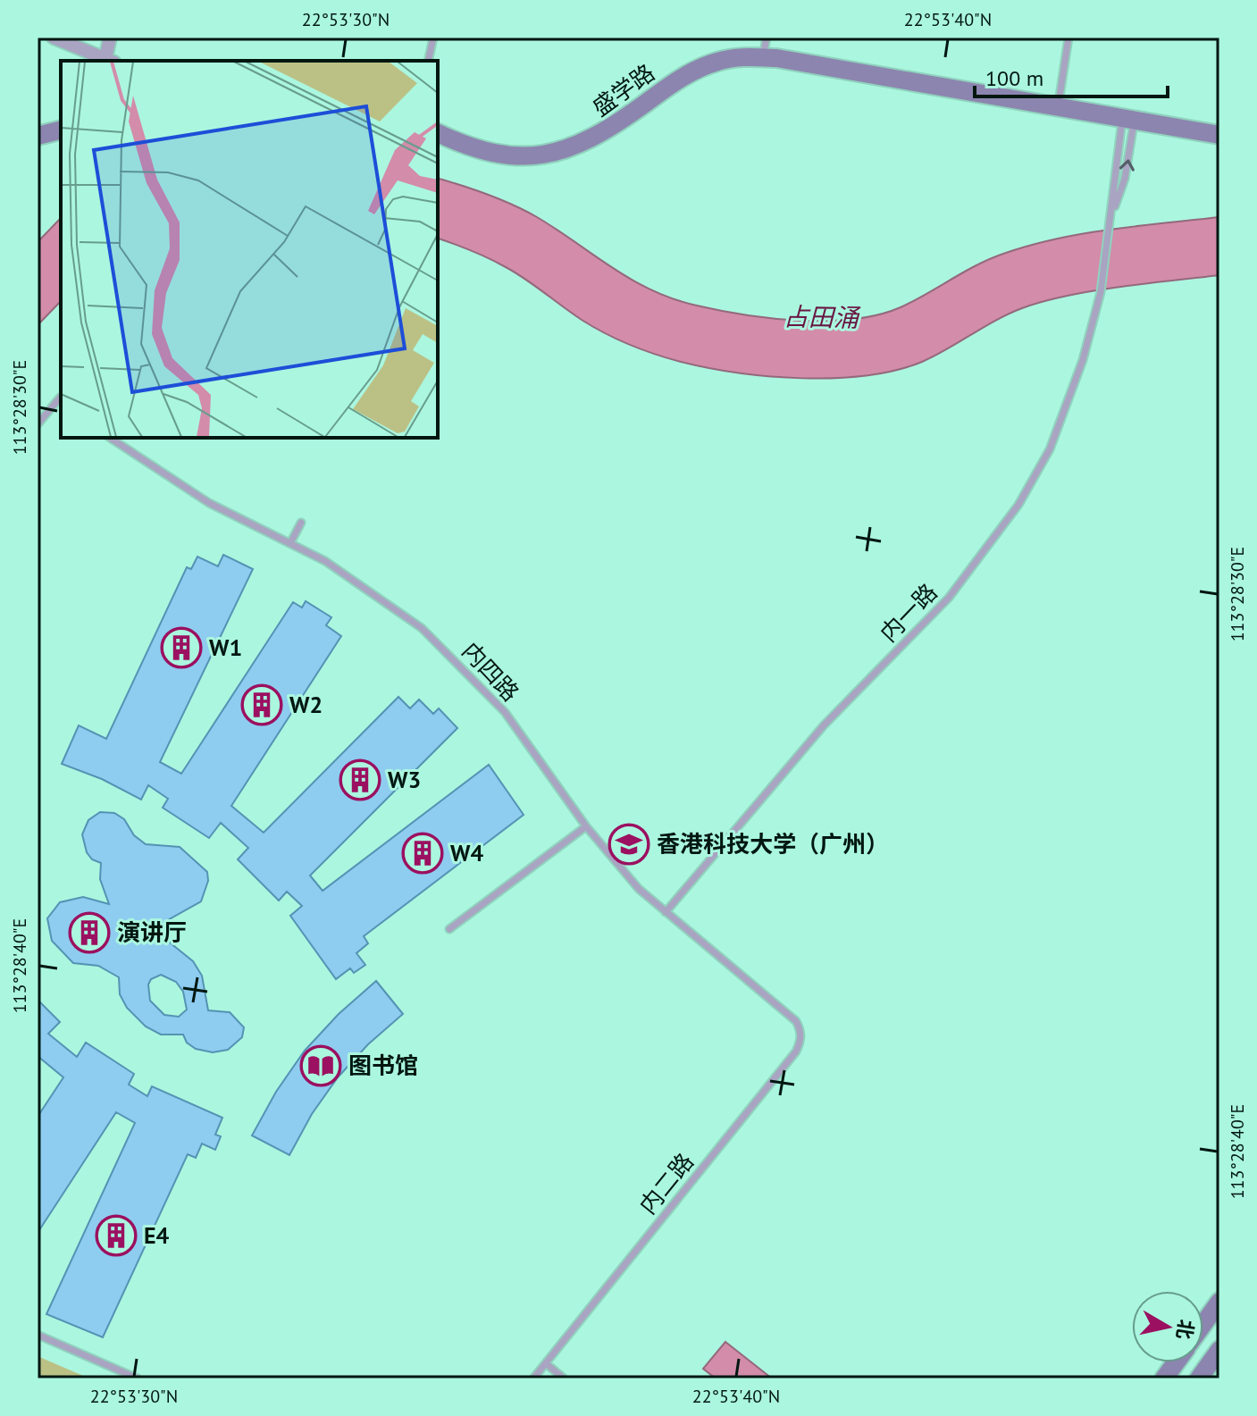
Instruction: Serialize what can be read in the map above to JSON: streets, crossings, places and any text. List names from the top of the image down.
{
  "streets": {
    "street": ["盛学路"],
    "lane": ["内一路", "内四路", "内二路"]
  },
  "crossings": [
    ["内一路", "内四路"],
    ["内四路", "内二路"]
  ],
  "water": ["占田涌"],
  "places": {
    "building": [
      "W1",
      "W2",
      "W3",
      "W4",
      "演讲厅",
      "E4"
    ],
    "school or university": ["香港科技大学（广州）"],
    "library": ["图书馆"]
  },
  "scale_bar": "100 m",
  "north": "right",
  "coordinates": [
    "22°53'30\"N",
    "22°53'40\"N",
    "113°28'30\"E",
    "113°28'40\"E"
  ]
}
